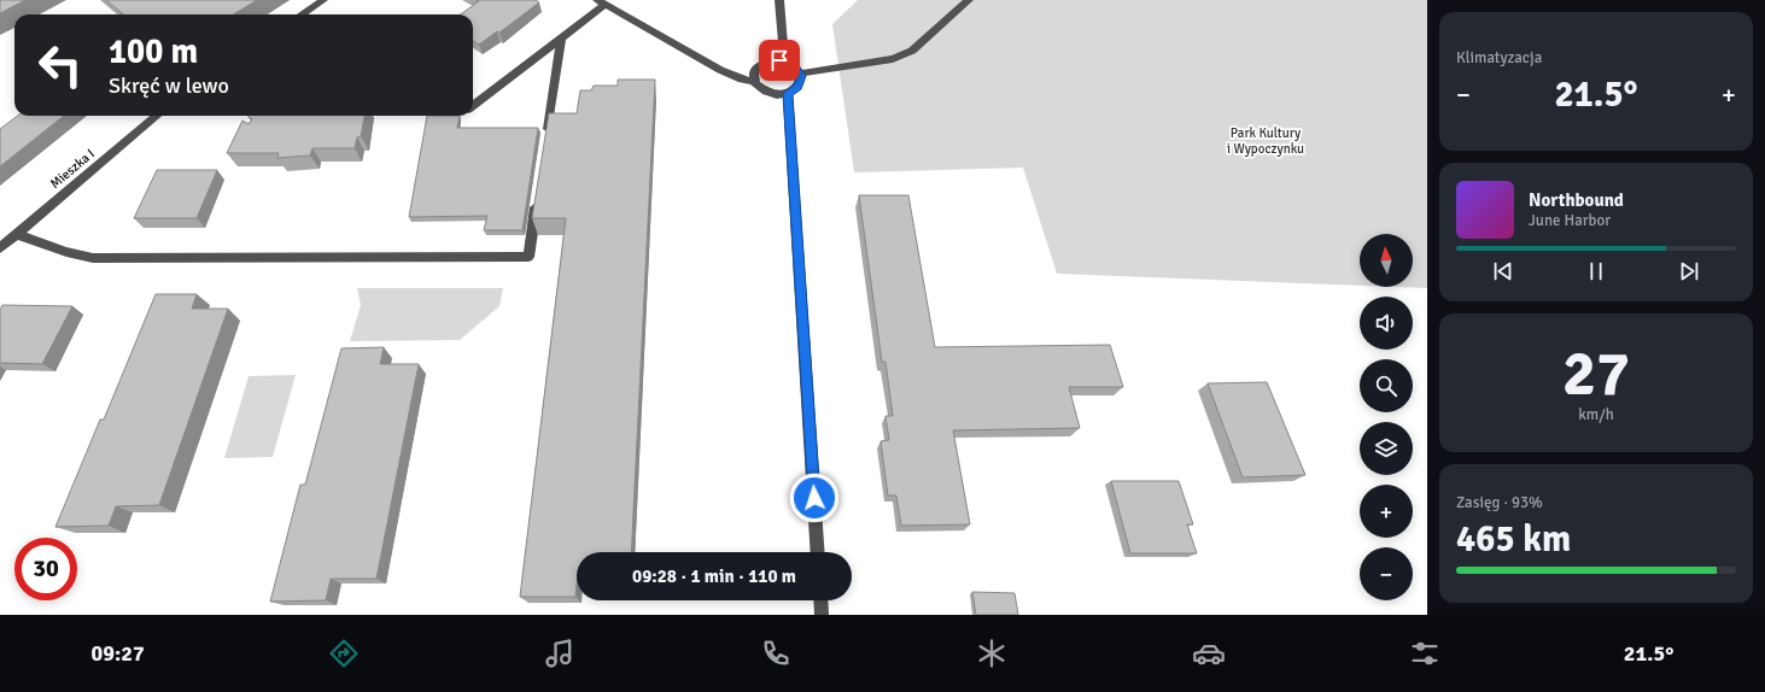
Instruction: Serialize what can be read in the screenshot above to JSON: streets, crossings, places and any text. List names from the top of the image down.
{
  "streets": {
    "street": ["Mieszka I"]
  },
  "parks": ["Park Kultury i Wypoczynku"],
  "north": "top",
  "page": {
    "tile": [
      "Klimatyzacja",
      ["27", "km/h"],
      ["Zasięg · 93%", "465 km"]
    ],
    "turn": ["100 m", "Skręć w lewo"],
    "heat": ["−", "21.5°", "+"],
    "song": ["Northbound", "June Harbor"],
    "map_buttons": ["+", "−"],
    "limit": "30",
    "trip": "09:28 · 1 min · 110 m",
    "tabs": ["09:27", "21.5°"]
  }
}
